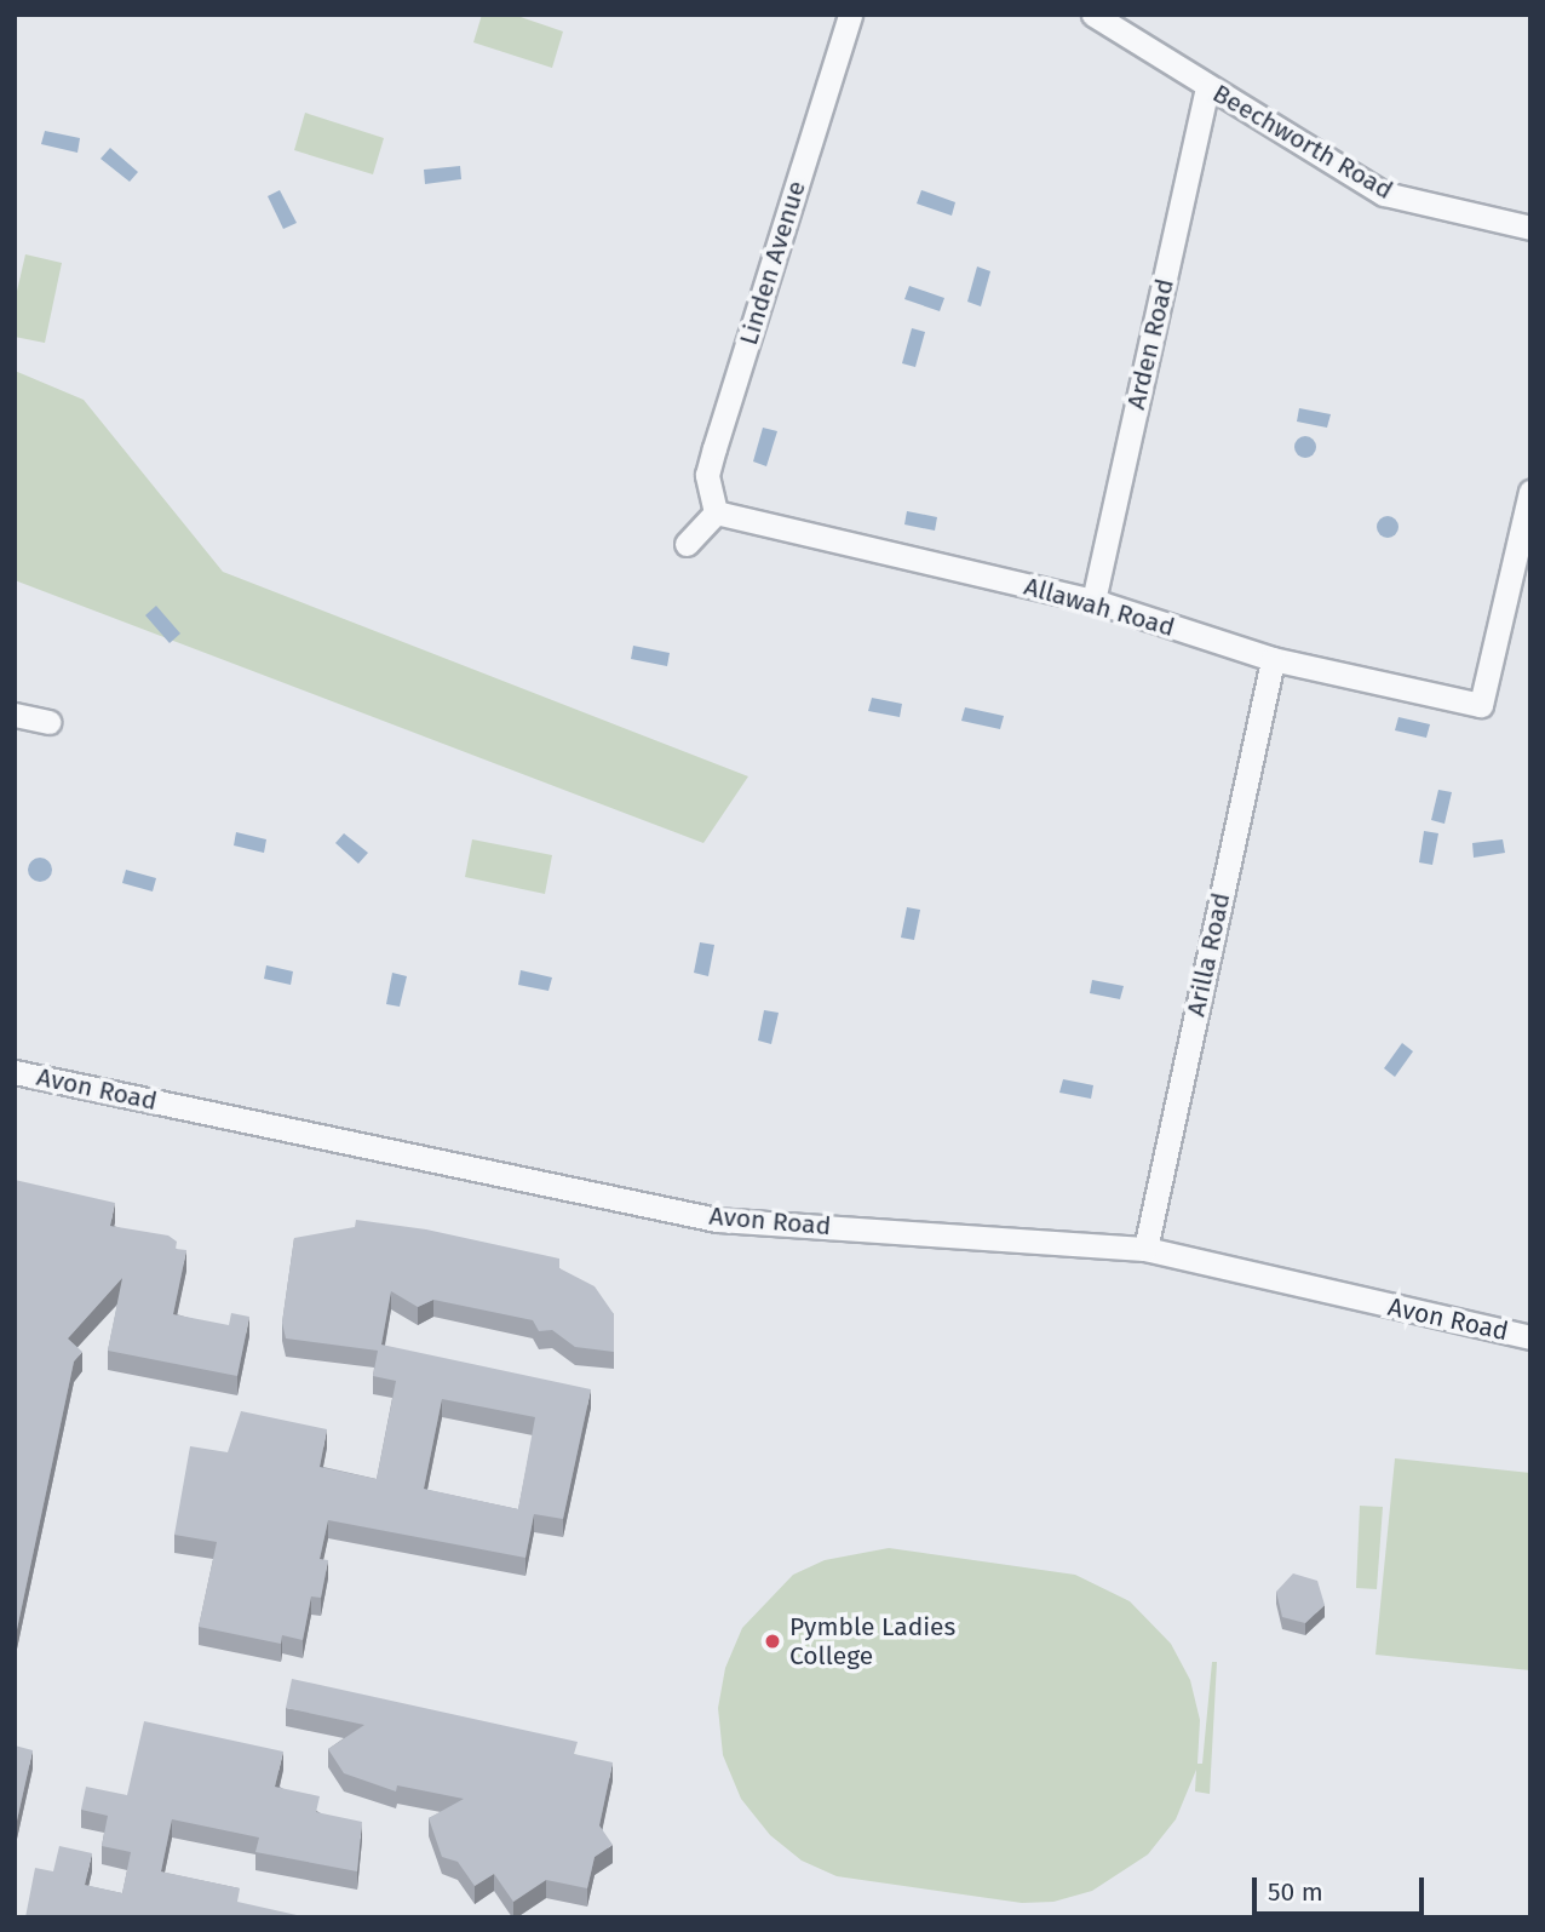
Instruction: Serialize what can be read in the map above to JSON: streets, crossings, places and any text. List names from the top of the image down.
{
  "streets": {
    "street": [
      "Beechworth Road",
      "Linden Avenue",
      "Arden Road",
      "Allawah Road",
      "Arilla Road",
      "Avon Road"
    ]
  },
  "crossings": [
    ["Beechworth Road", "Arden Road"],
    ["Linden Avenue", "Allawah Road"],
    ["Arden Road", "Allawah Road"],
    ["Allawah Road", "Arilla Road"],
    ["Arilla Road", "Avon Road"]
  ],
  "places": ["Pymble Ladies College"],
  "scale_bar": "50 m"
}
